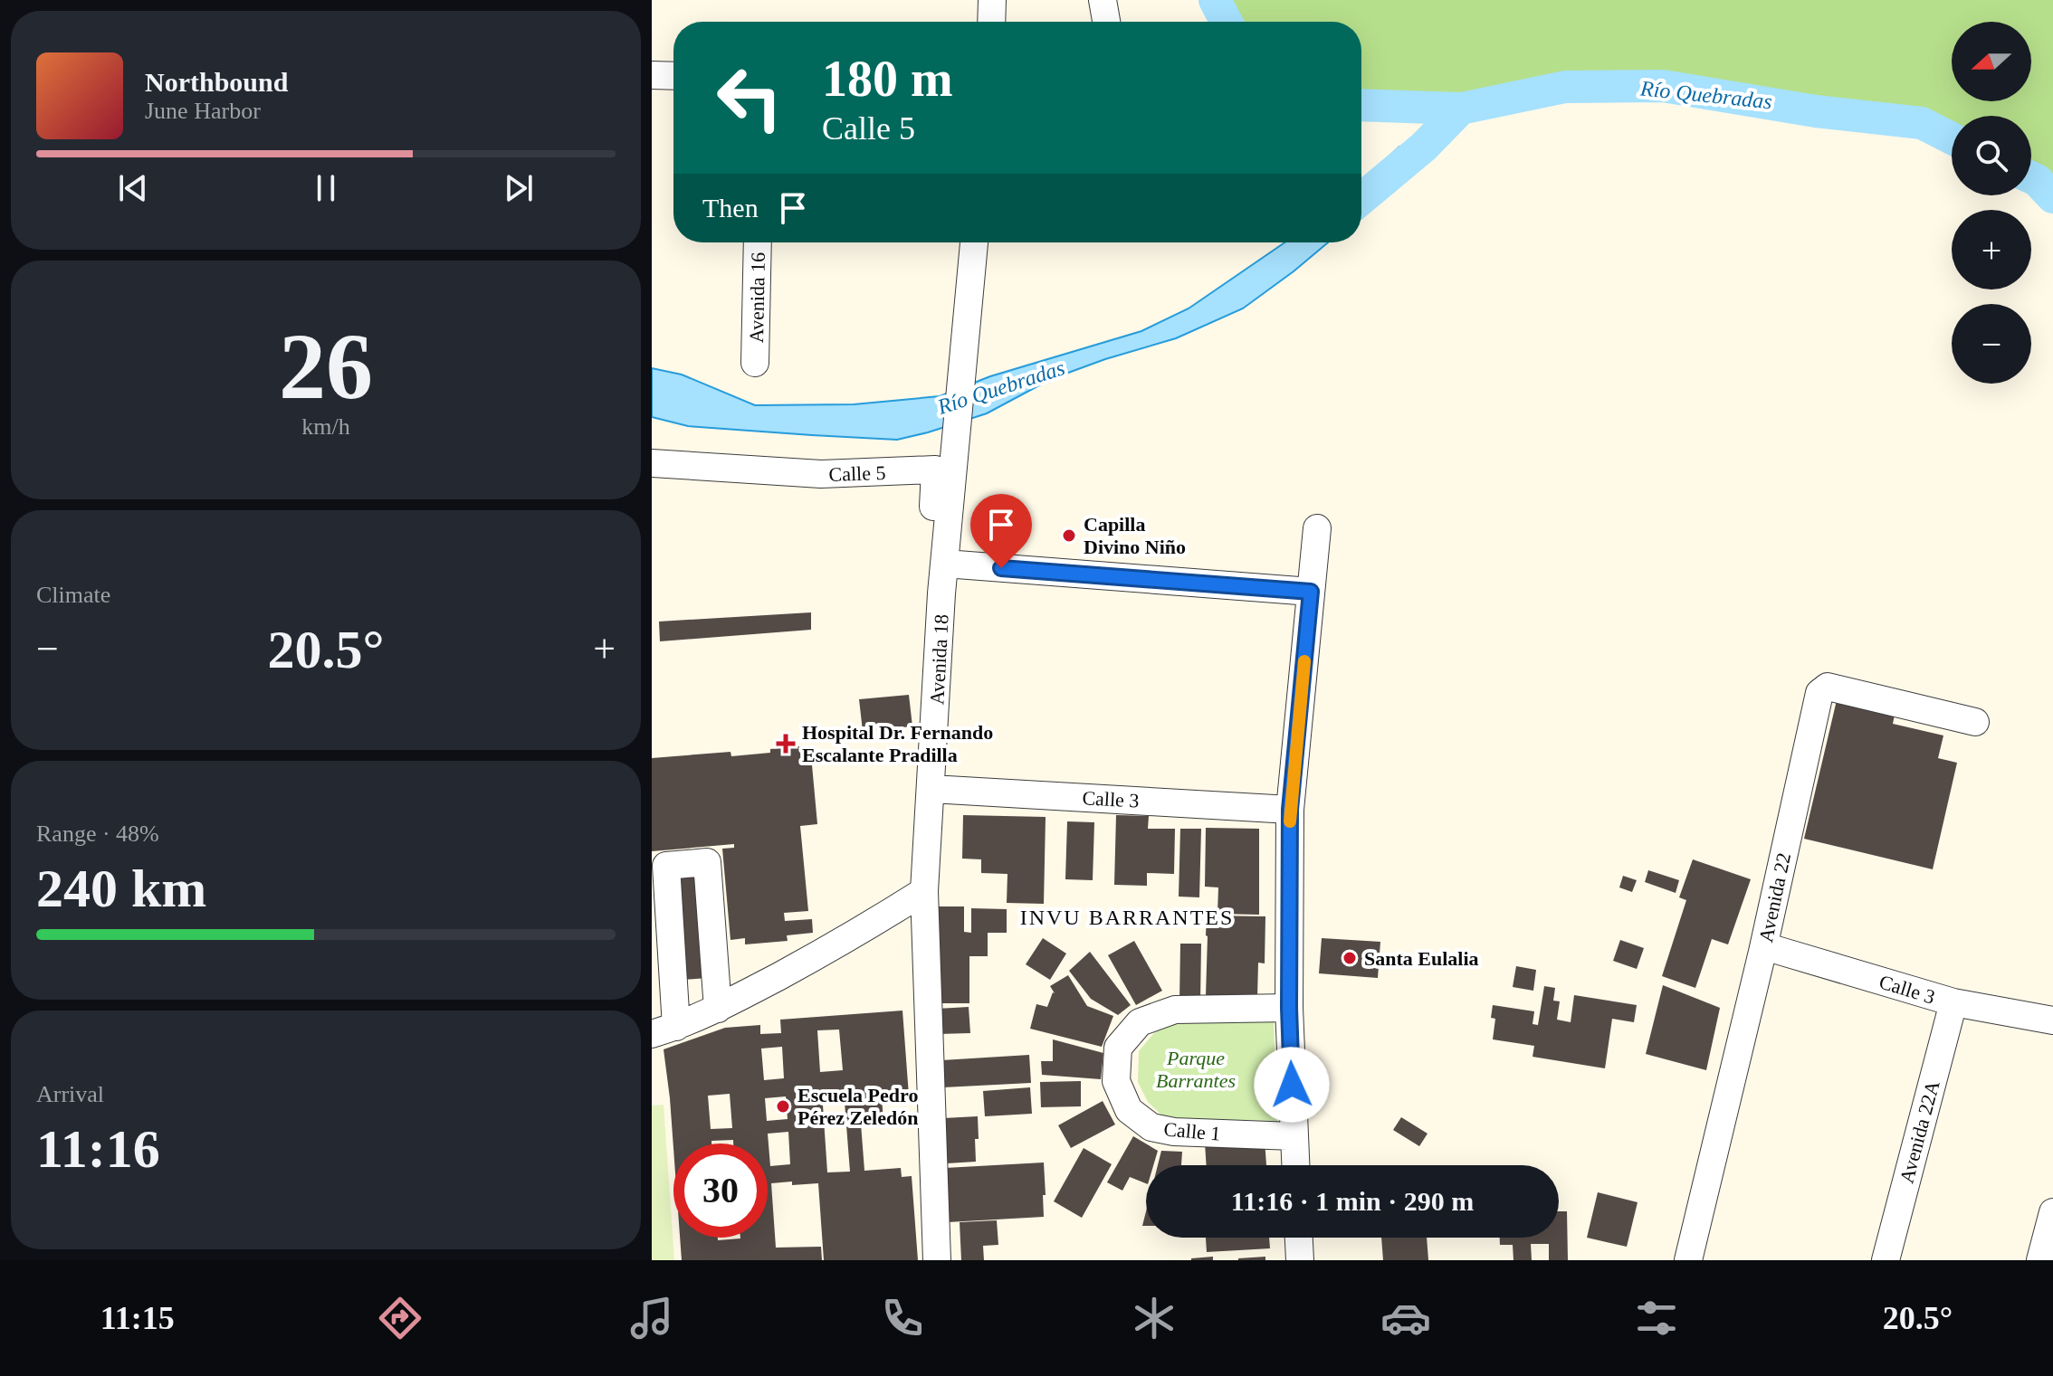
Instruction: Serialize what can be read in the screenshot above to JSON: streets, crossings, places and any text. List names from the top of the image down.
{
  "streets": {
    "street": [
      "Avenida 16",
      "Calle 5",
      "Avenida 18",
      "Calle 3",
      "Avenida 22",
      "Calle 1",
      "Avenida 22A"
    ]
  },
  "crossings": [
    ["Calle 5", "Avenida 18"],
    ["Avenida 18", "Calle 3"],
    ["Calle 3", "Avenida 22"],
    ["Calle 3", "Avenida 22A"]
  ],
  "districts": ["INVU BARRANTES"],
  "water": ["Río Quebradas"],
  "parks": ["Parque Barrantes"],
  "places": {
    "other": ["Capilla Divino Niño", "Santa Eulalia", "Escuela Pedro Pérez Zeledón"],
    "health": ["Hospital Dr. Fernando Escalante Pradilla"]
  },
  "north": "left",
  "page": {
    "map_buttons": ["+", "−"],
    "turn": ["180 m", "Calle 5"],
    "song": ["Northbound", "June Harbor"],
    "then": "Then",
    "tile": [
      ["26", "km/h"],
      "Climate",
      ["Range · 48%", "240 km"],
      ["Arrival", "11:16"]
    ],
    "heat": ["−", "20.5°", "+"],
    "limit": "30",
    "trip": "11:16 · 1 min · 290 m",
    "tabs": ["11:15", "20.5°"]
  }
}
